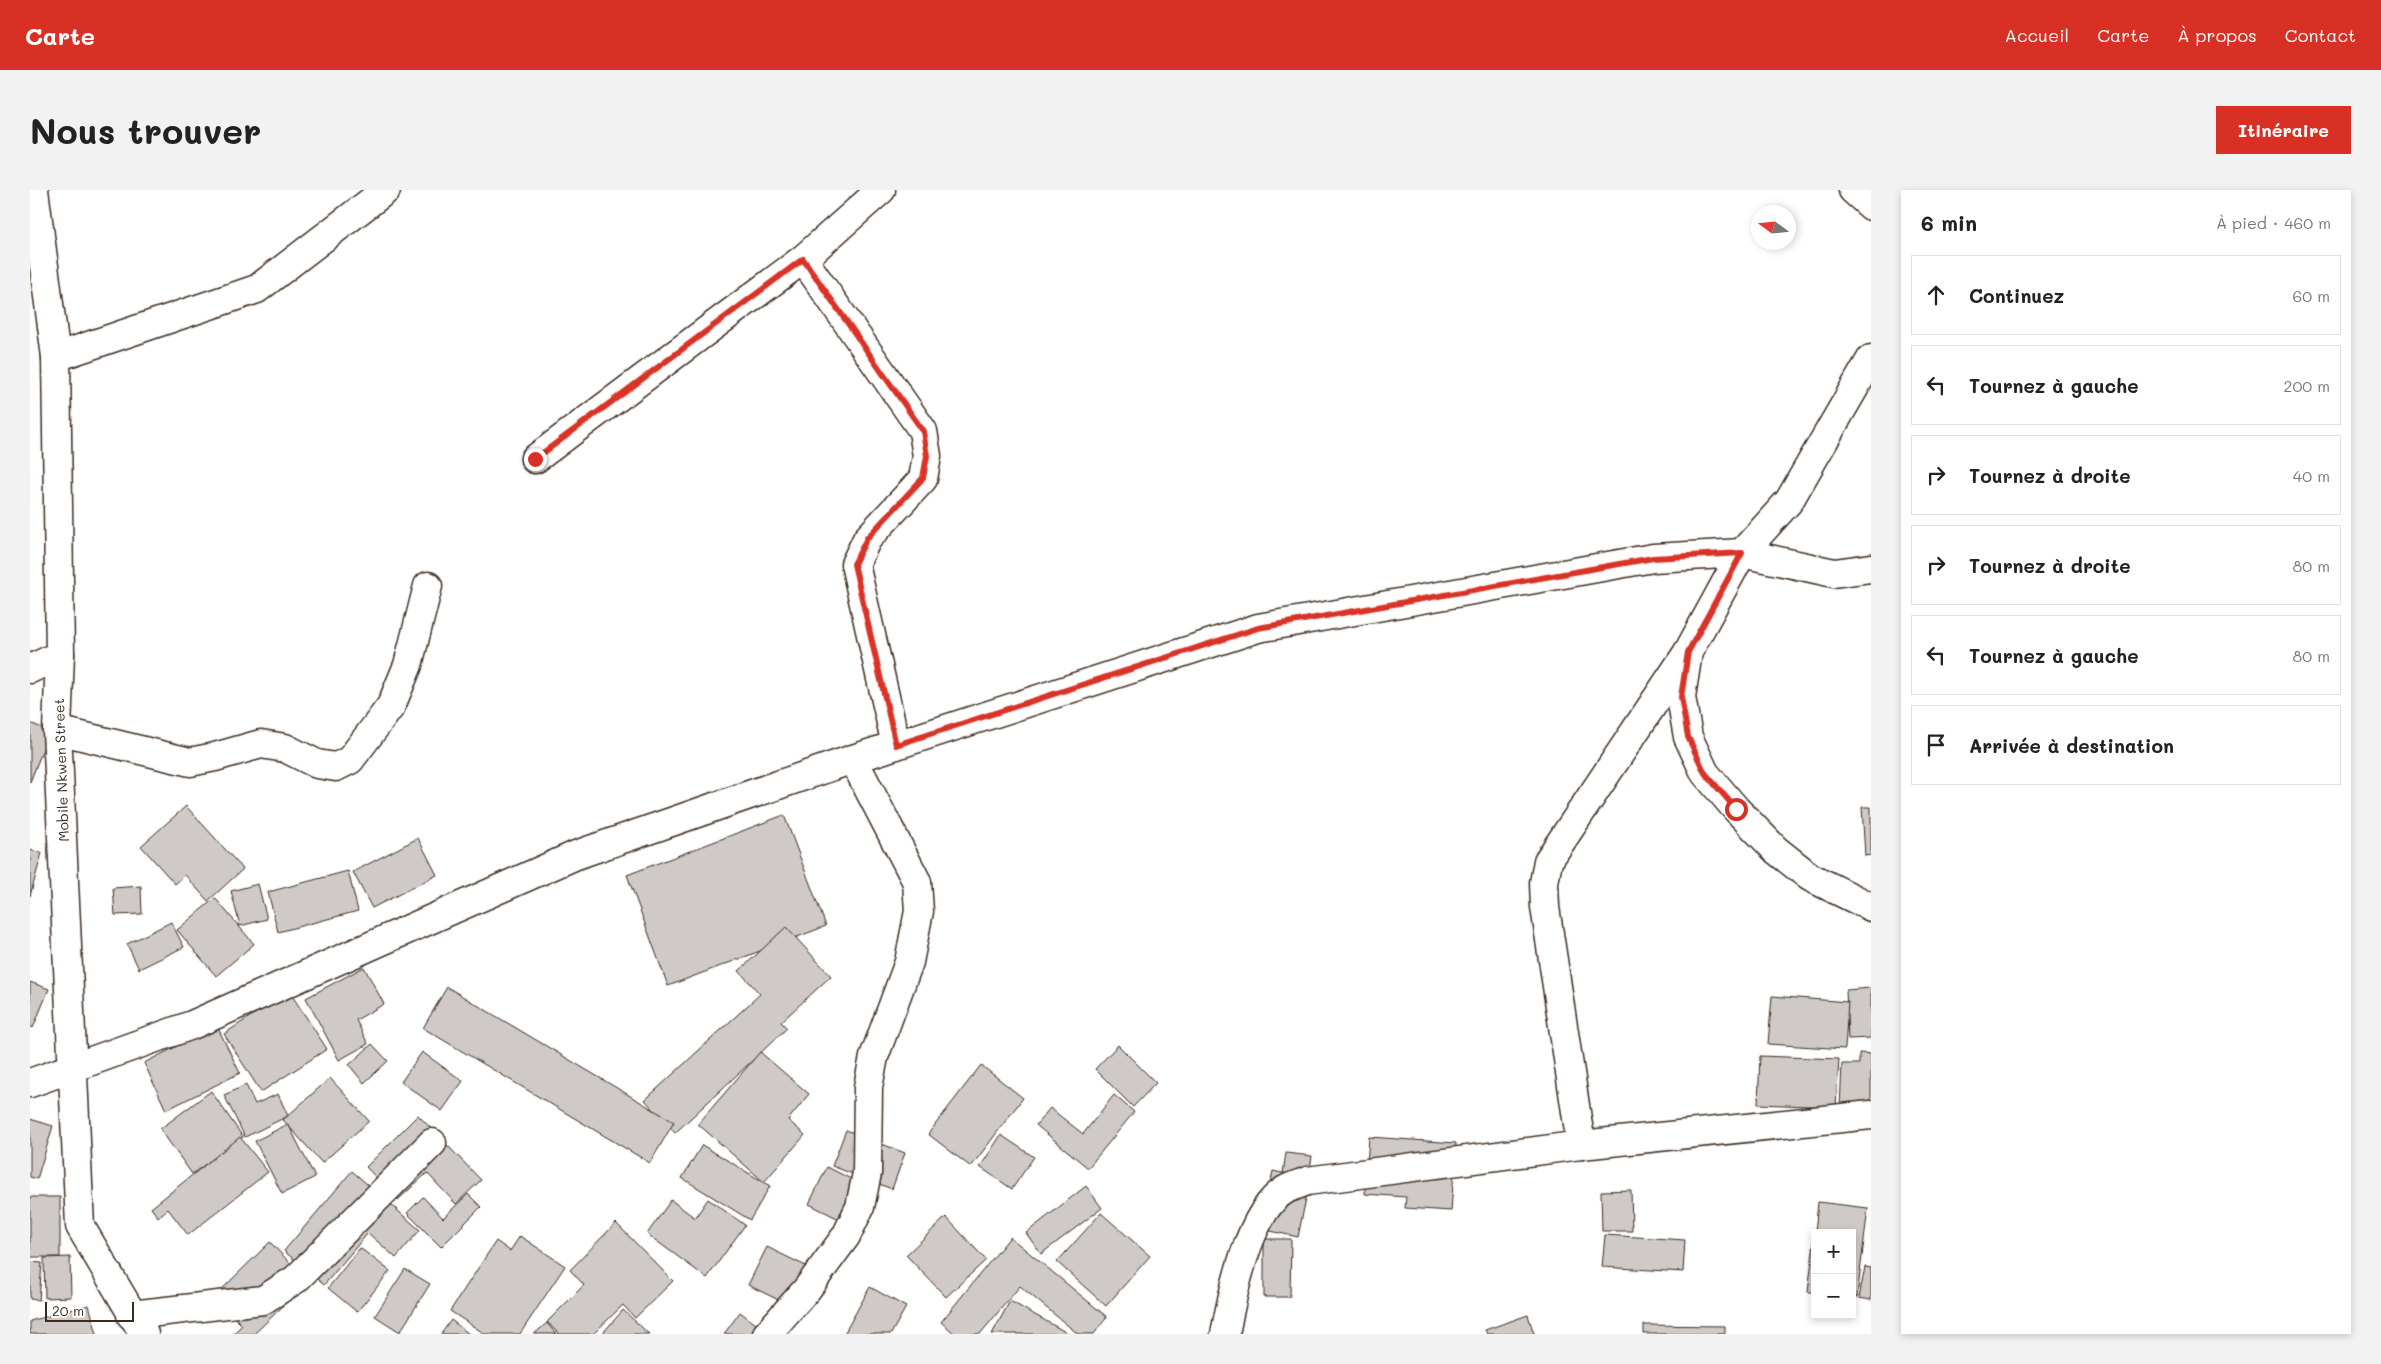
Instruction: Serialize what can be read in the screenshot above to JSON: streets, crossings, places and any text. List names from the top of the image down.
{
  "streets": {
    "main road": ["Mobile Nkwen Street"]
  },
  "scale_bar": "20 m",
  "north": "left",
  "page": {
    "header": "Carte",
    "nav": [
      "Accueil",
      "Carte",
      "À propos",
      "Contact"
    ],
    "buttons": "Itinéraire",
    "title": "Nous trouver",
    "heading": ["6 min", "À pied · 460 m"],
    "list": [
      ["Continuez", "60 m"],
      ["Tournez à gauche", "200 m"],
      ["Tournez à droite", "40 m"],
      ["Tournez à droite", "80 m"],
      ["Tournez à gauche", "80 m"],
      "Arrivée à destination"
    ],
    "map_buttons": ["+", "−"],
    "scale": "20 m"
  }
}
